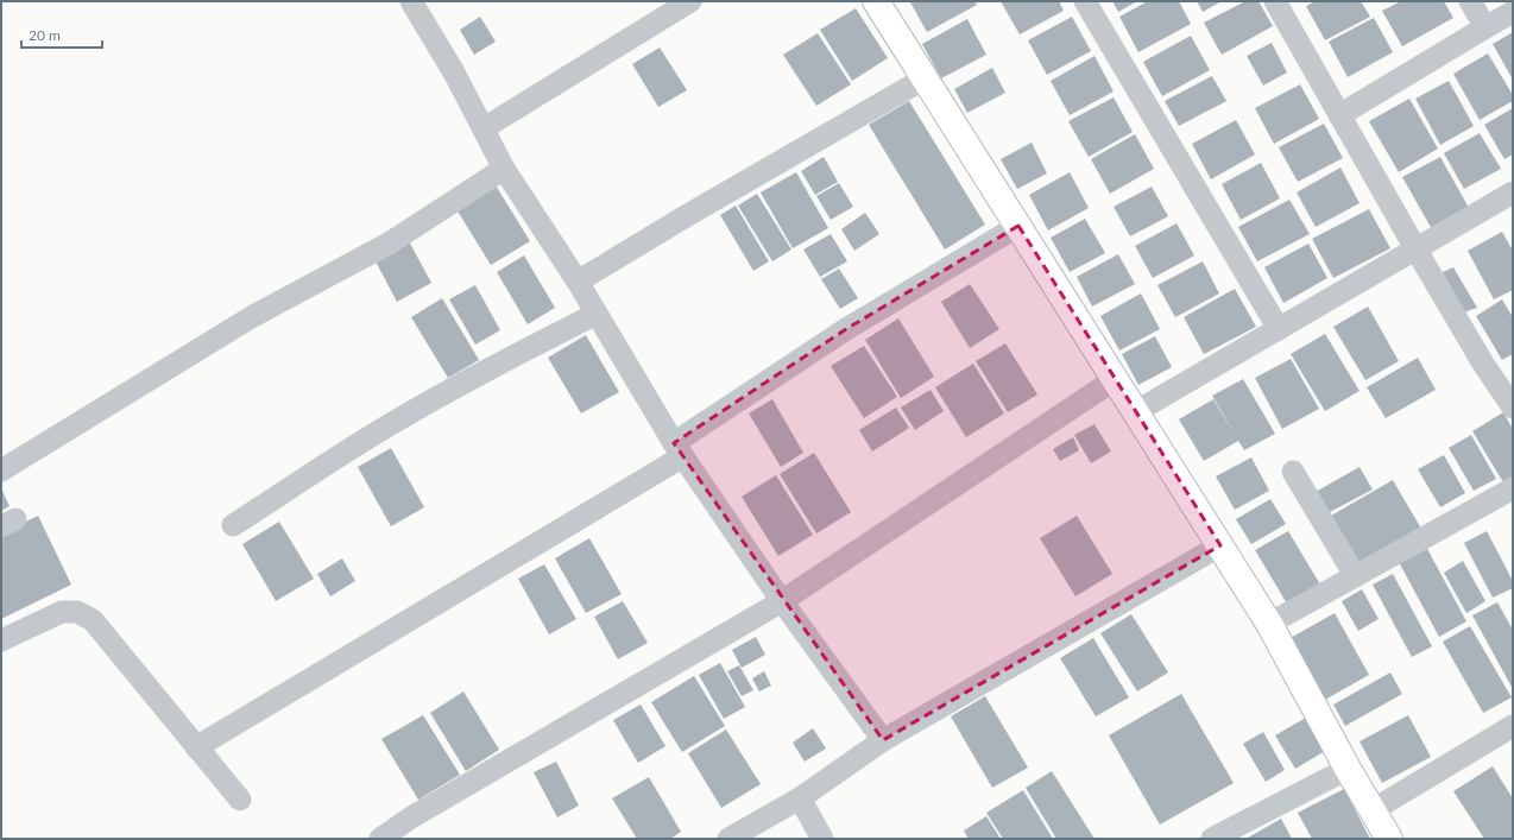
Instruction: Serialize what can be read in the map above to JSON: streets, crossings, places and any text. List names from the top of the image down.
{
  "scale_bar": "20 m"
}
